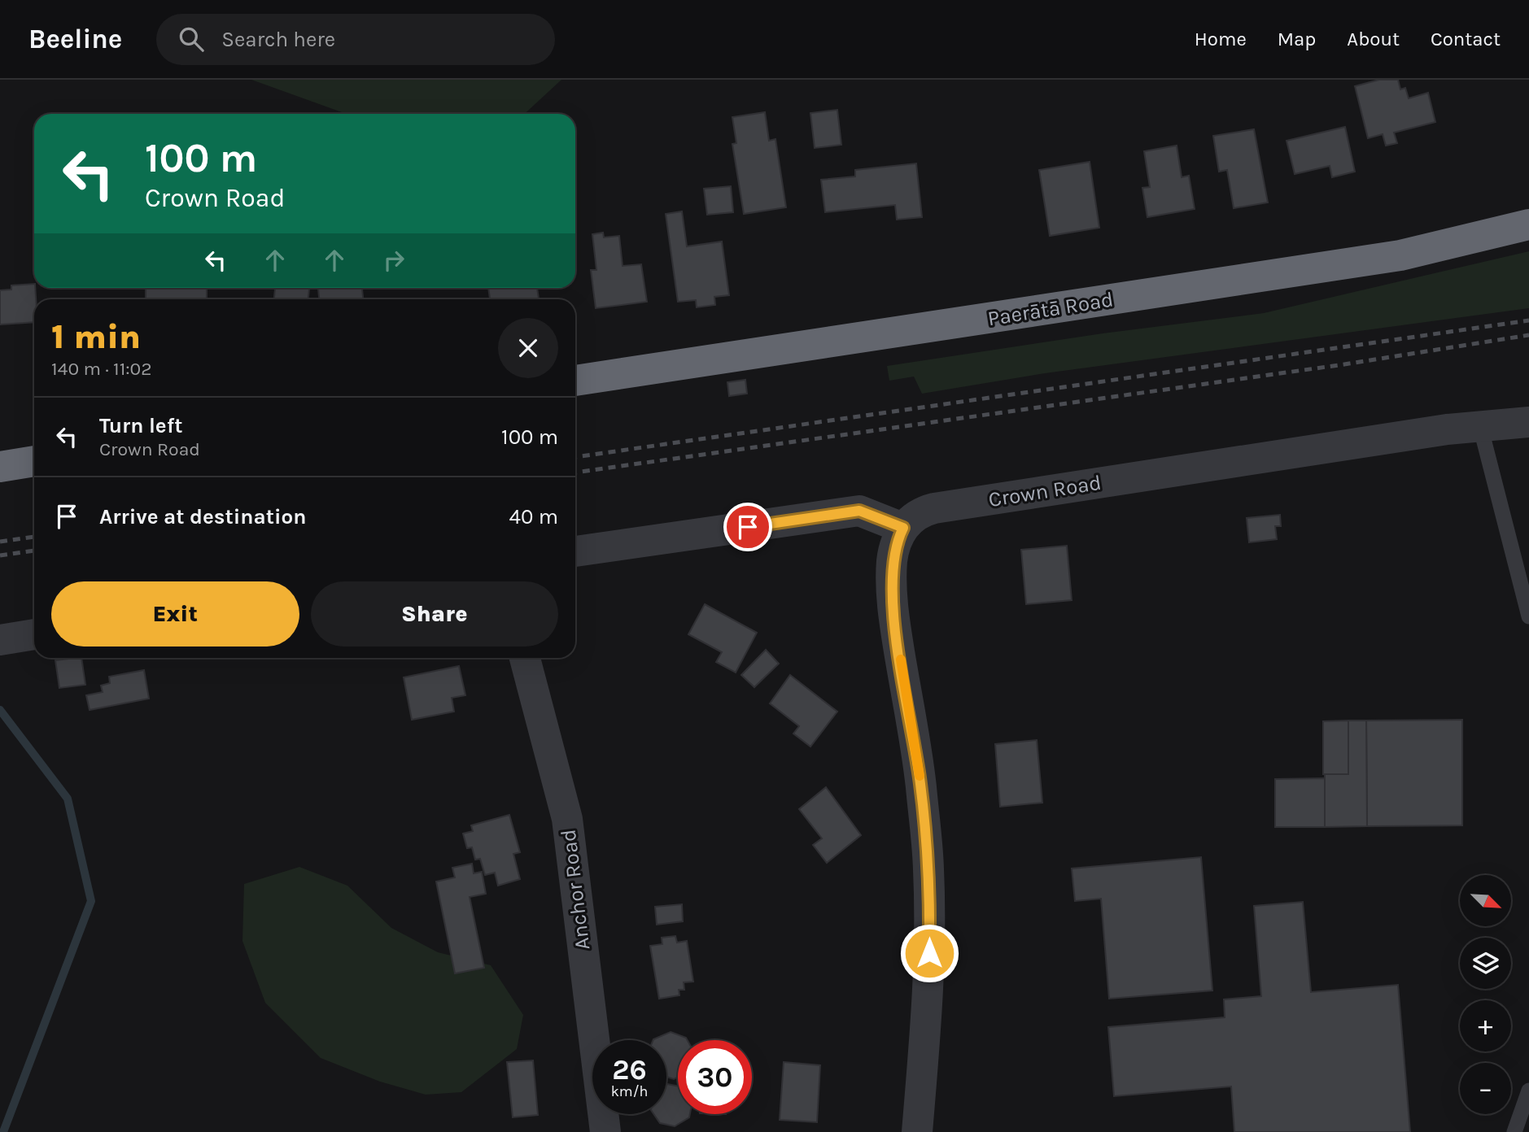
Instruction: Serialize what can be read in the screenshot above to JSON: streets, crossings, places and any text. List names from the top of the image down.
{
  "streets": {
    "highway": ["Paerātā Road"],
    "street": ["Crown Road", "Anchor Road"]
  },
  "north": "bottom right",
  "page": {
    "header": "Beeline",
    "search": "Search here",
    "nav": [
      "Home",
      "Map",
      "About",
      "Contact"
    ],
    "turn": ["100 m", "Crown Road"],
    "heading": ["1 min", "140 m · 11:02"],
    "list": [
      {
        "name": "Turn left",
        "note": "Crown Road",
        "value": "100 m"
      },
      {
        "name": "Arrive at destination",
        "value": "40 m"
      }
    ],
    "buttons": ["Exit", "Share"],
    "map_buttons": ["+", "−"],
    "speed": "26 km/h",
    "limit": "30"
  }
}
